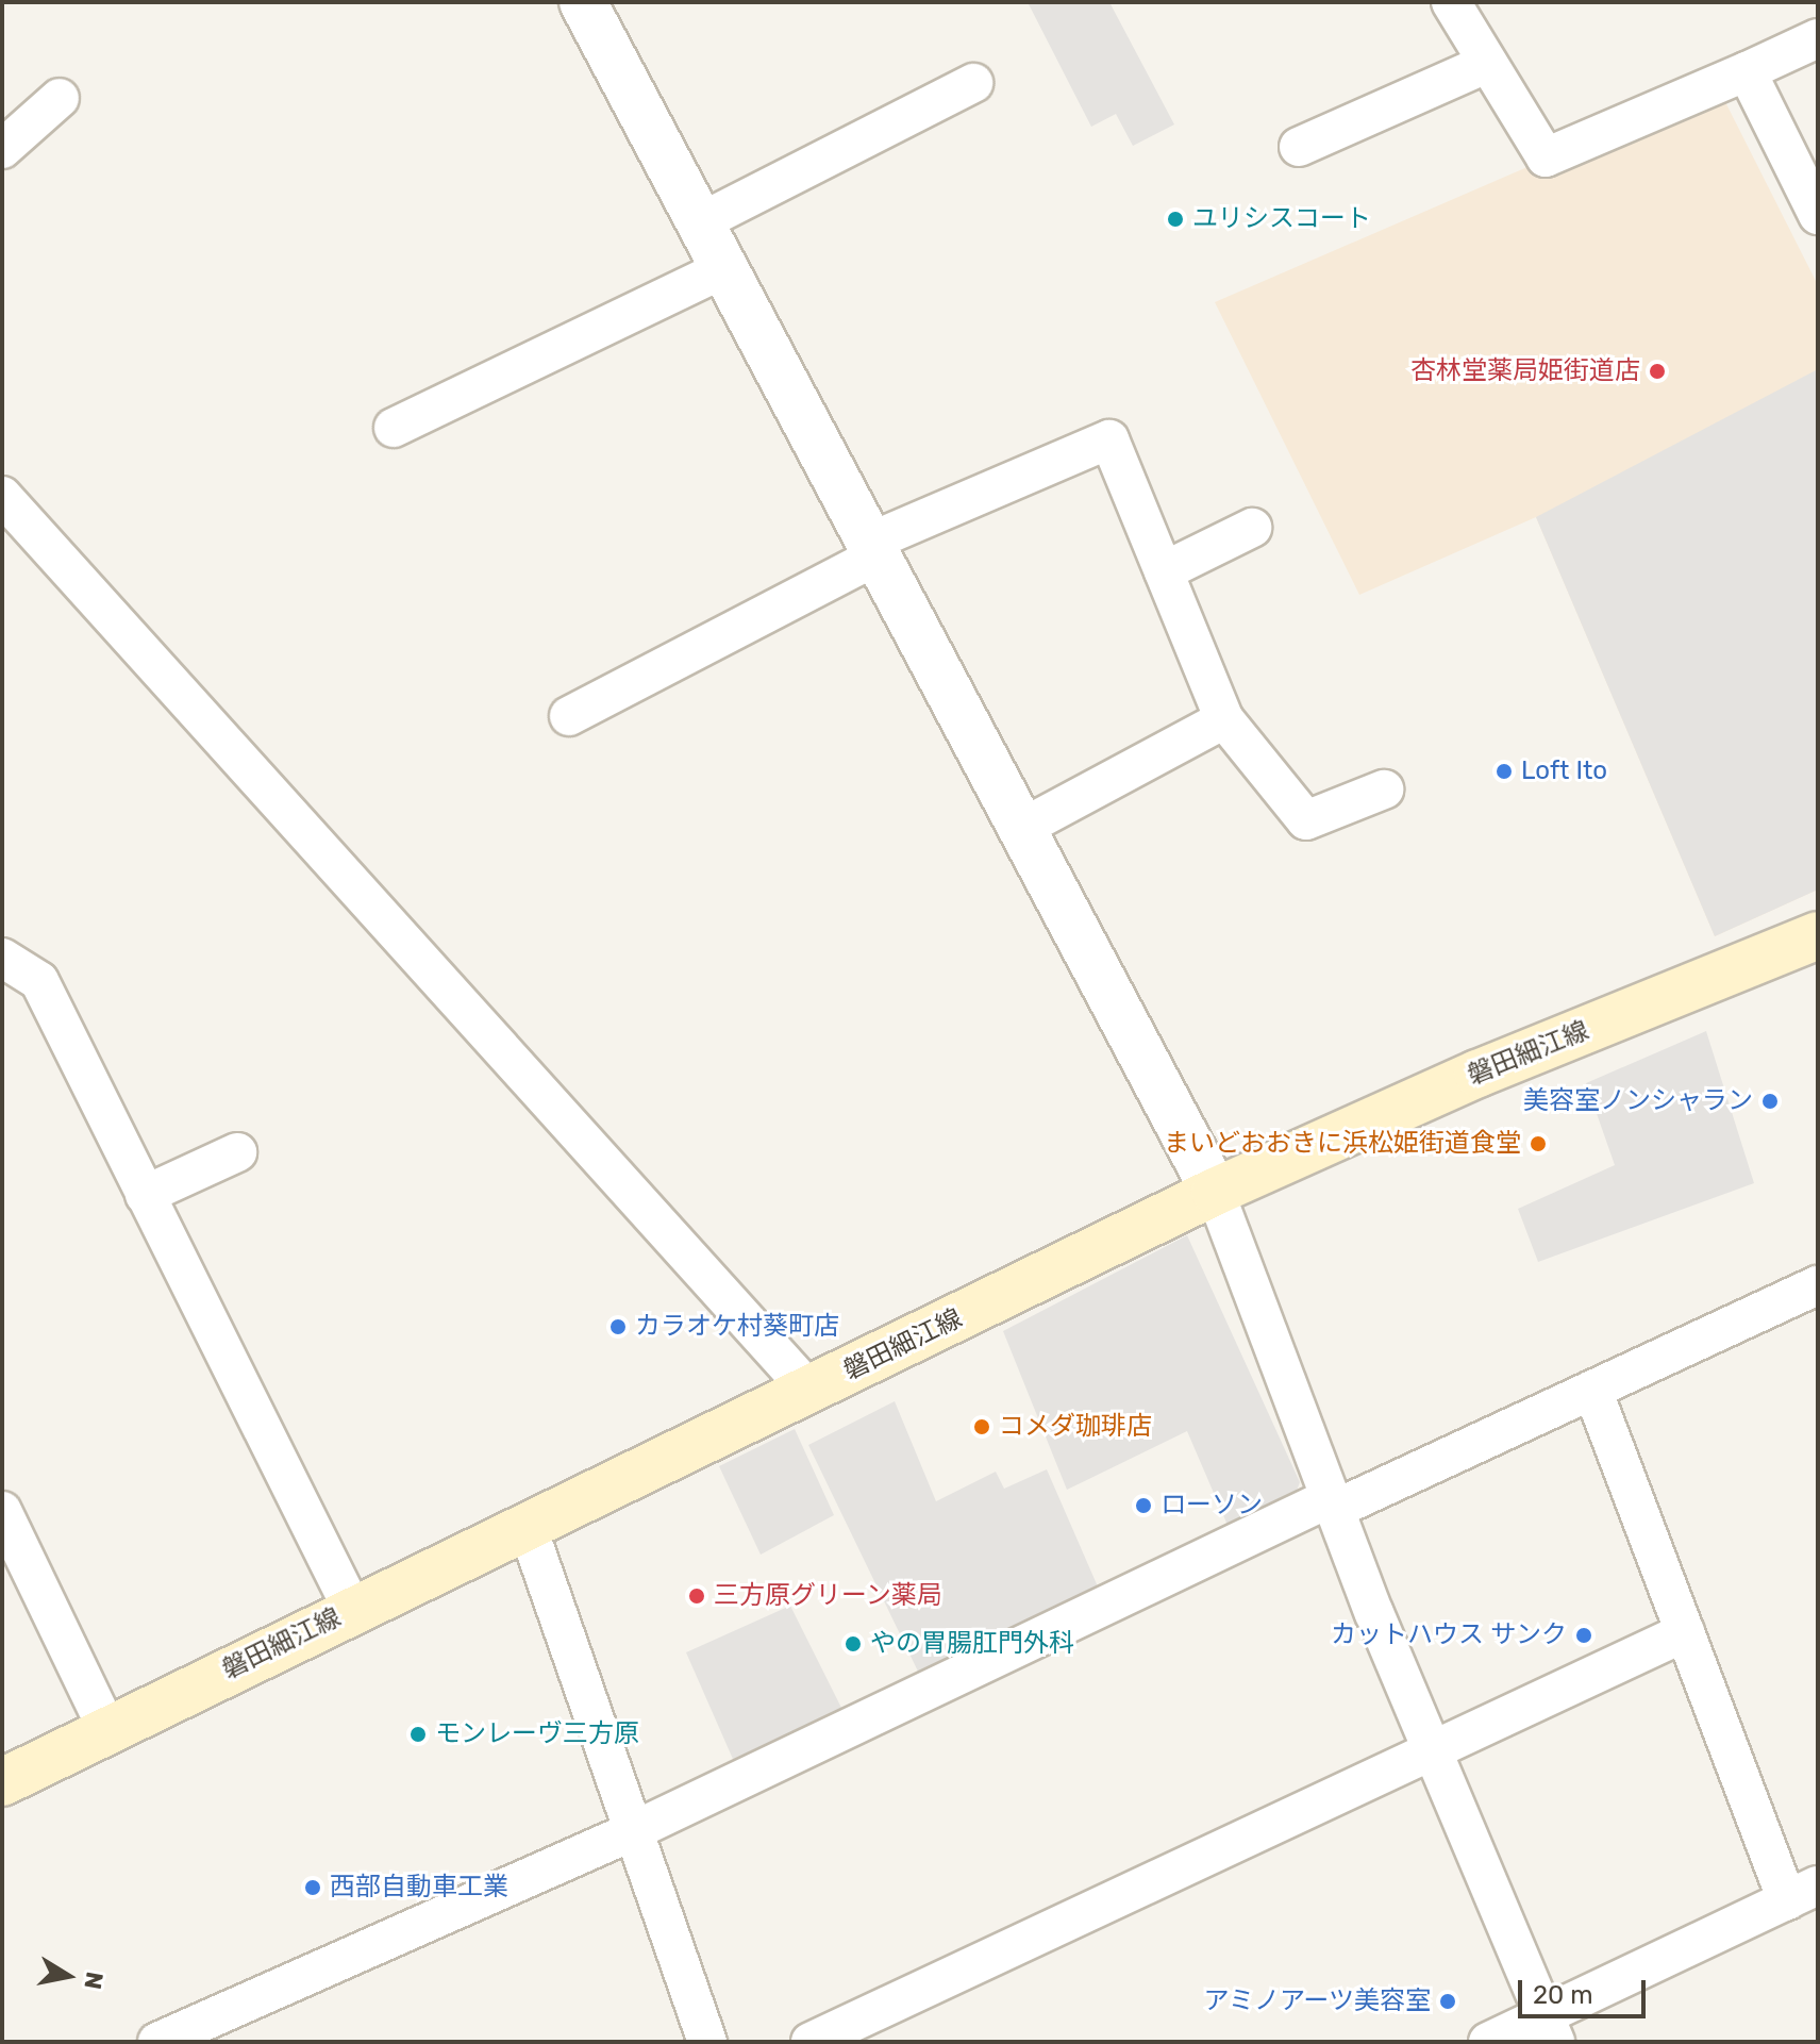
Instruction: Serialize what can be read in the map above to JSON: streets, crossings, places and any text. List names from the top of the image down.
{
  "streets": {
    "main road": ["磐田細江線"]
  },
  "places": [
    "ユリシスコート",
    "杏林堂薬局姫街道店",
    "Loft Ito",
    "美容室ノンシャラン",
    "まいどおおきに浜松姫街道食堂",
    "カラオケ村葵町店",
    "コメダ珈琲店",
    "ローソン",
    "三方原グリーン薬局",
    "カットハウス サンク",
    "やの胃腸肛門外科",
    "モンレーヴ三方原",
    "西部自動車工業",
    "アミノアーツ美容室"
  ],
  "scale_bar": "20 m",
  "north": "right"
}
